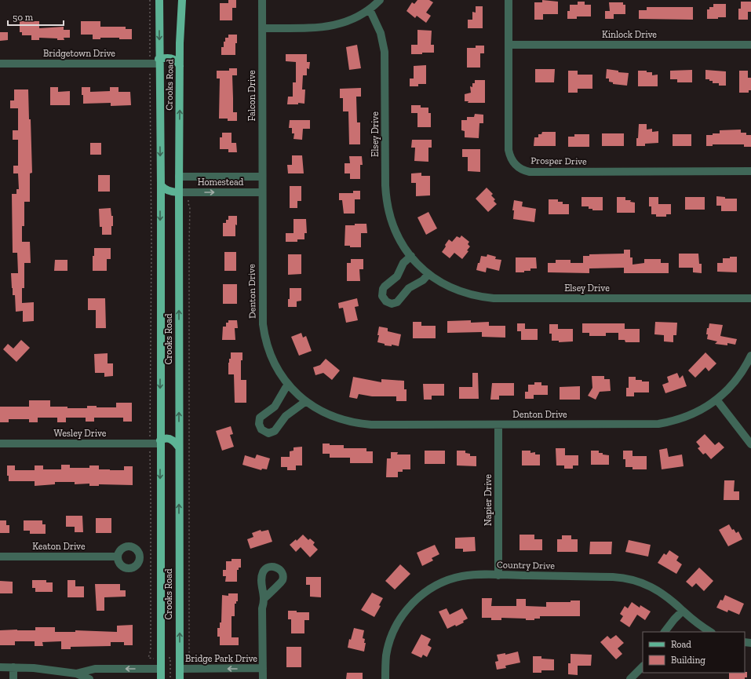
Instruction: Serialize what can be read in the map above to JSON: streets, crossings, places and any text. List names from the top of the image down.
{
  "streets": {
    "main road": ["Crooks Road"],
    "street": [
      "Kinlock Drive",
      "Bridgetown Drive",
      "Falcon Drive",
      "Elsey Drive",
      "Prosper Drive",
      "Homestead",
      "Denton Drive",
      "Wesley Drive",
      "Napier Drive",
      "Keaton Drive",
      "Country Drive",
      "Bridge Park Drive"
    ]
  },
  "crossings": [
    ["Kinlock Drive", "Prosper Drive"],
    ["Bridgetown Drive", "Crooks Road"],
    ["Crooks Road", "Homestead"],
    ["Crooks Road", "Wesley Drive"],
    ["Crooks Road", "Bridge Park Drive"],
    ["Falcon Drive", "Homestead"],
    ["Falcon Drive", "Denton Drive"],
    ["Homestead", "Denton Drive"],
    ["Denton Drive", "Napier Drive"],
    ["Napier Drive", "Country Drive"]
  ],
  "one_way": ["Bridge Park Drive"],
  "legend": ["Road", "Building"],
  "scale_bar": "50 m"
}
